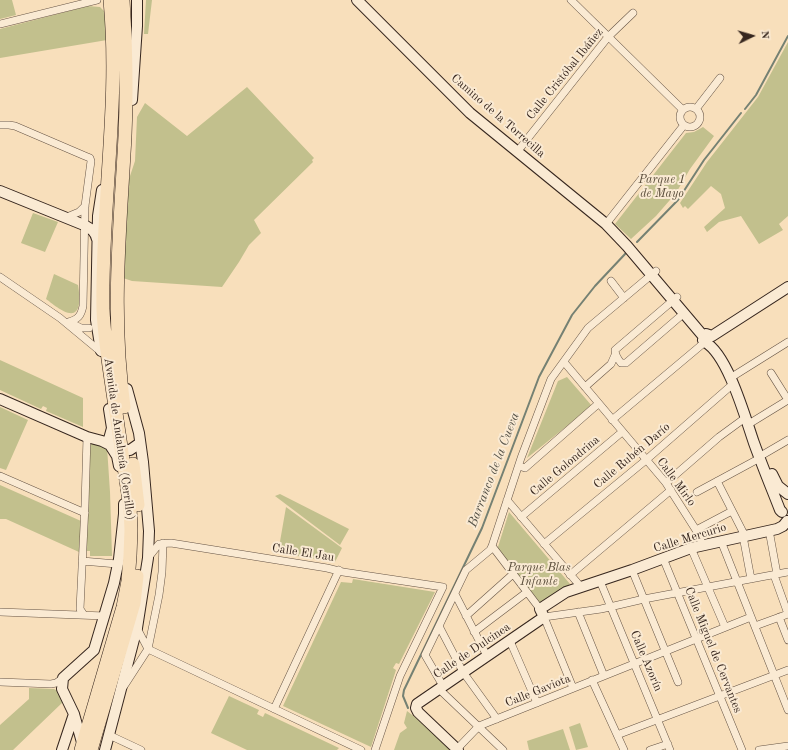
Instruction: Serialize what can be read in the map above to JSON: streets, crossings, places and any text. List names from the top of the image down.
{
  "streets": {
    "highway": ["Avenida de Andalucía (Cerrillo)"],
    "street": [
      "Calle Cristóbal Ibáñez",
      "Camino de la Torrecilla",
      "Calle Rubén Darío",
      "Calle Golondrina",
      "Calle Mirlo",
      "Calle Mercurio",
      "Calle El Jau",
      "Calle Miguel de Cervantes",
      "Calle de Dulcinea",
      "Calle Azorín",
      "Calle Gaviota"
    ]
  },
  "crossings": [
    ["Calle Cristóbal Ibáñez", "Camino de la Torrecilla"],
    ["Camino de la Torrecilla", "Calle Rubén Darío"],
    ["Camino de la Torrecilla", "Calle Mercurio"],
    ["Calle Rubén Darío", "Calle Mirlo"],
    ["Calle Golondrina", "Calle Mirlo"],
    ["Calle Mirlo", "Calle Mercurio"],
    ["Calle Mercurio", "Calle Miguel de Cervantes"],
    ["Calle Mercurio", "Calle de Dulcinea"],
    ["Calle Mercurio", "Calle Azorín"],
    ["Calle Miguel de Cervantes", "Calle Gaviota"],
    ["Calle de Dulcinea", "Calle Gaviota"],
    ["Calle Azorín", "Calle Gaviota"]
  ],
  "water": ["Barranco de la Cueva"],
  "parks": ["Parque 1 de Mayo", "Parque Blas Infante"],
  "north": "right"
}
